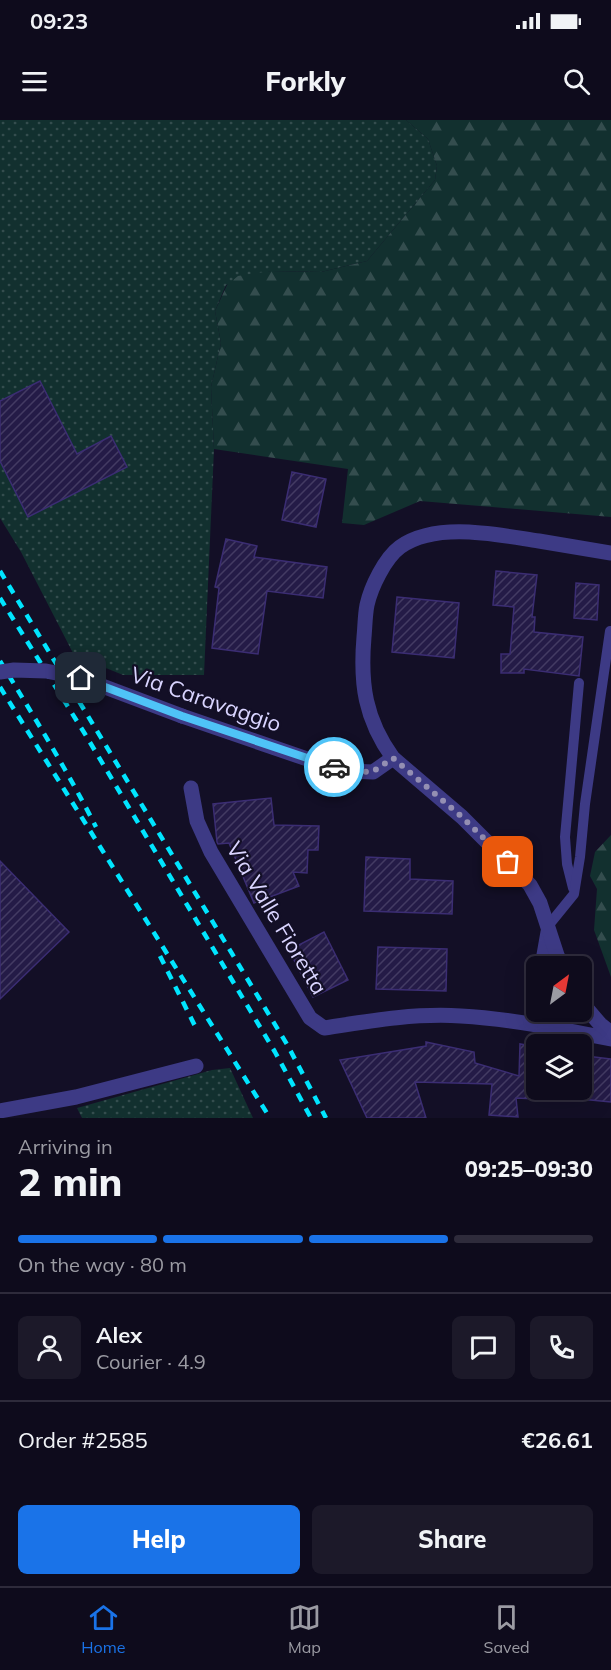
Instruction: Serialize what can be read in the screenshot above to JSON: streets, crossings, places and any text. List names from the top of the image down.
{
  "streets": {
    "street": ["Via Caravaggio", "Via Valle Fioretta"]
  },
  "north": "top right",
  "page": {
    "status": "09:23",
    "header": "Forkly",
    "heading": ["2 min", "Arriving in", "09:25–09:30"],
    "panel": [
      "Alex",
      "Courier · 4.9",
      "Order #2585",
      "€26.61"
    ],
    "bar": "On the way · 80 m",
    "buttons": ["Help", "Share"],
    "tabs": ["Home", "Map", "Saved"]
  }
}
